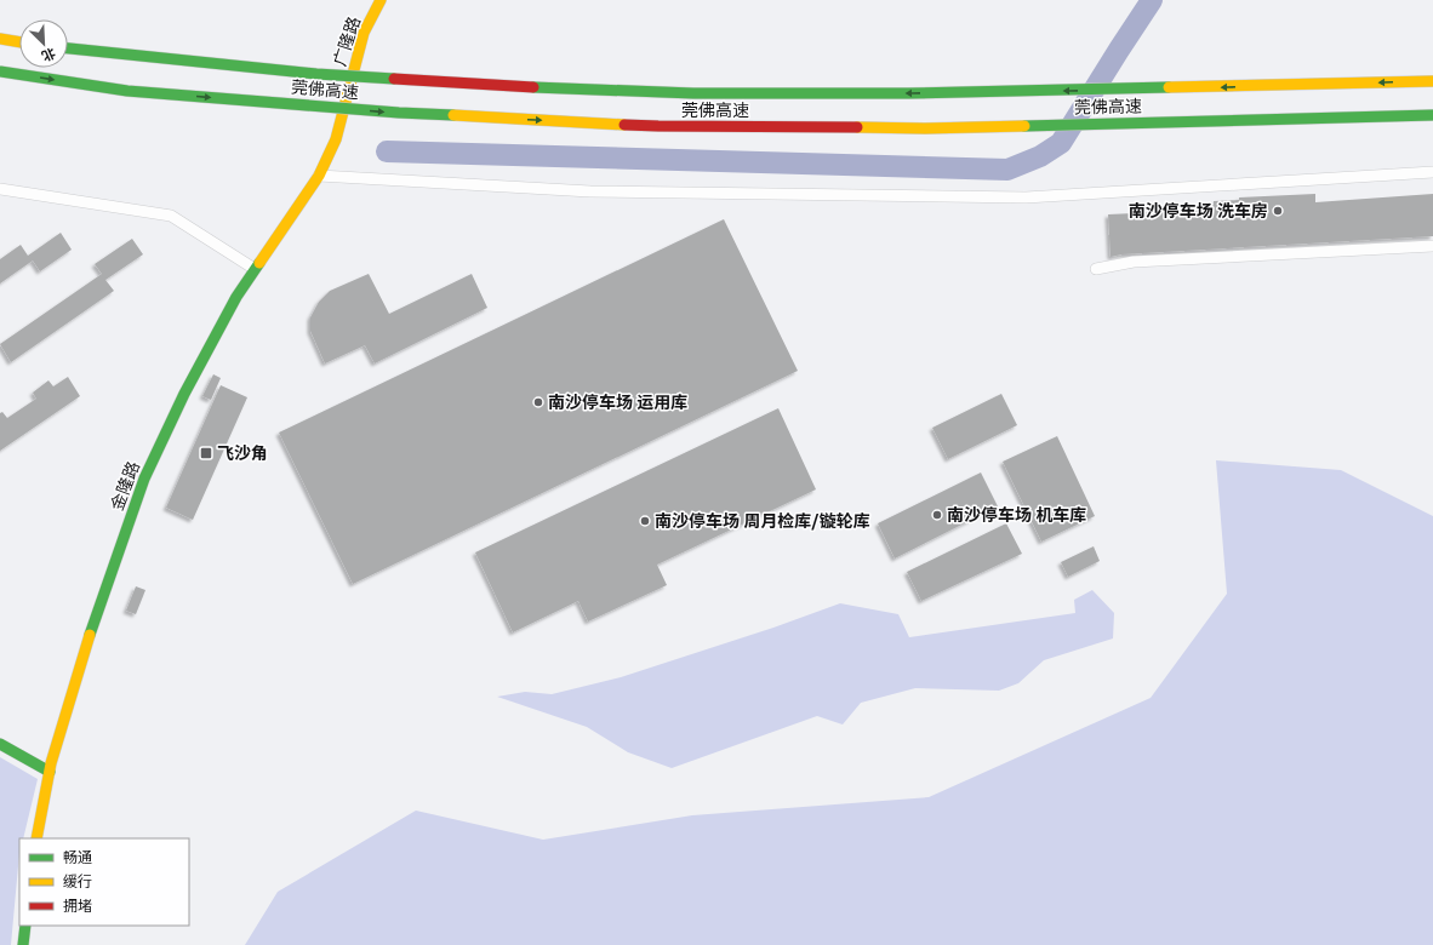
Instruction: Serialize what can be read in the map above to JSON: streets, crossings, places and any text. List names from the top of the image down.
{
  "streets": {
    "main road": ["广隆路", "莞佛高速", "金隆路"]
  },
  "crossings": [
    ["广隆路", "金隆路"]
  ],
  "places": {
    "other": [
      "南沙停车场 洗车房",
      "南沙停车场 运用库",
      "南沙停车场 机车库",
      "南沙停车场 周月检库/镟轮库"
    ],
    "transit": ["飞沙角"]
  },
  "legend": ["畅通", "缓行", "拥堵"],
  "north": "bottom right"
}
